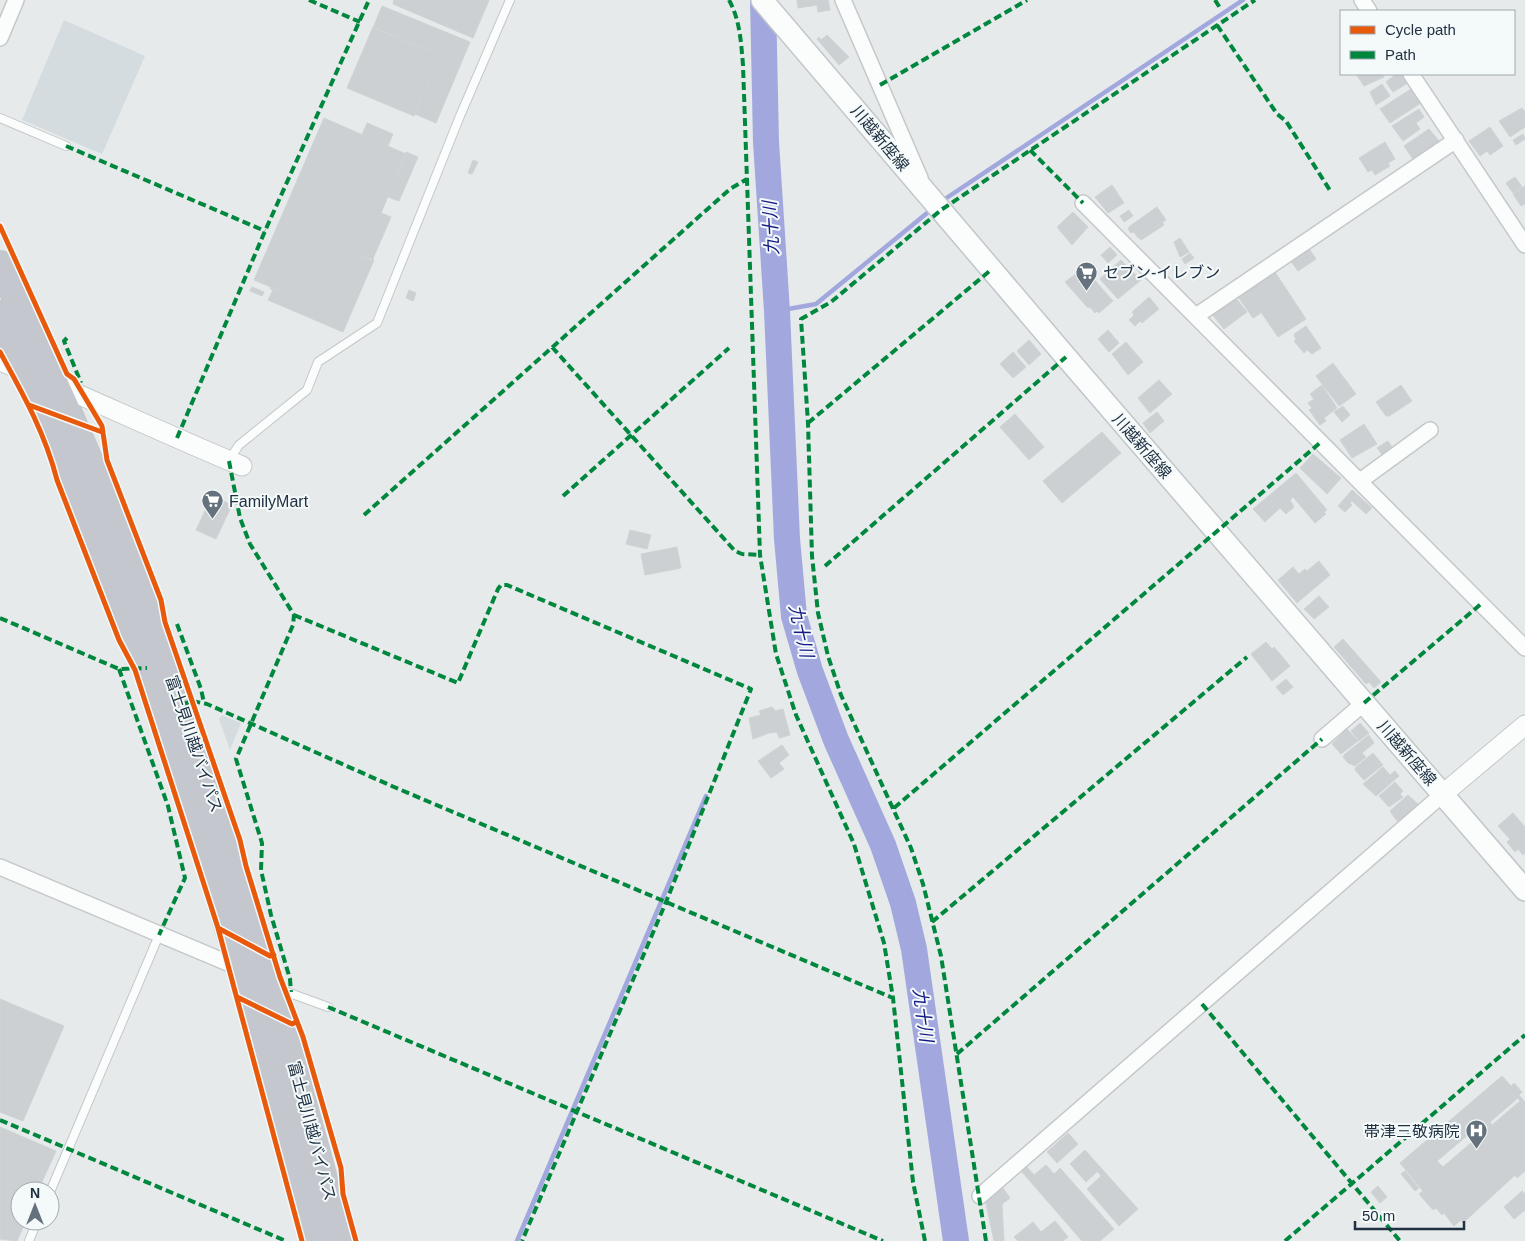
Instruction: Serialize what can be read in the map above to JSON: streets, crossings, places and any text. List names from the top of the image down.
{
  "streets": {
    "highway": ["富士見川越バイパス"],
    "main road": ["川越新座線"]
  },
  "water": ["九十川"],
  "places": {
    "supermarket": ["セブン-イレブン", "FamilyMart"],
    "hospital": ["帯津三敬病院"]
  },
  "legend": ["Cycle path", "Path"],
  "scale_bar": "50 m",
  "north": "top"
}
